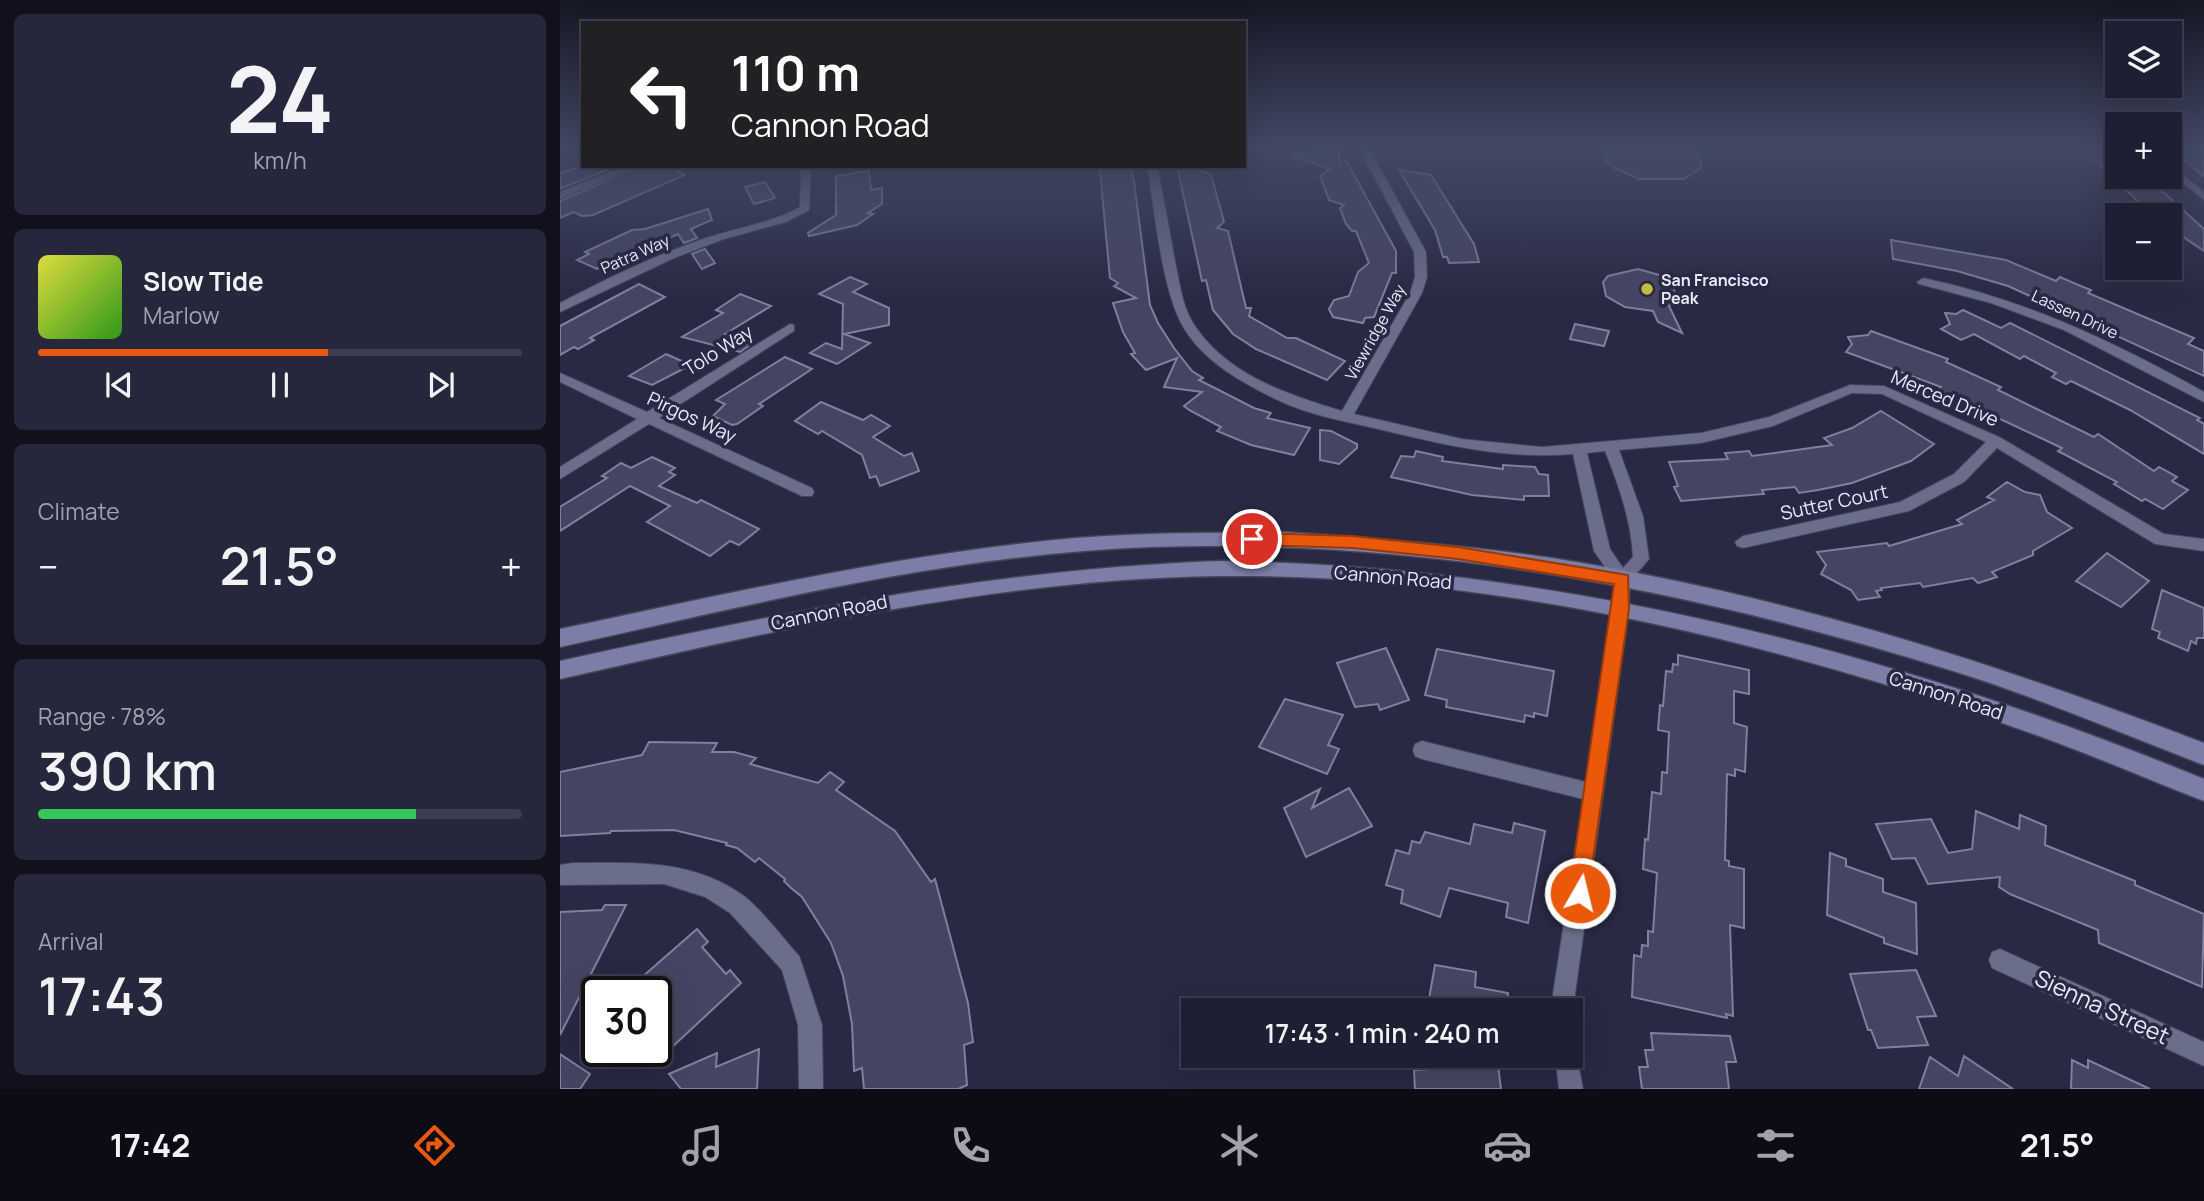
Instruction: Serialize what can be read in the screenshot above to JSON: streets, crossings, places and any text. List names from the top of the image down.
{
  "streets": {
    "main road": ["Cannon Road"],
    "street": [
      "Patra Way",
      "Lassen Drive",
      "Viewridge Way",
      "Tolo Way",
      "Merced Drive",
      "Pirgos Way",
      "Sutter Court",
      "Sienna Street"
    ]
  },
  "crossings": [
    ["Viewridge Way", "Merced Drive"],
    ["Tolo Way", "Pirgos Way"],
    ["Merced Drive", "Sutter Court"]
  ],
  "places": ["San Francisco Peak"],
  "page": {
    "tile": [
      ["24", "km/h"],
      "Climate",
      ["Range · 78%", "390 km"],
      ["Arrival", "17:43"]
    ],
    "map_buttons": ["+", "−"],
    "turn": ["110 m", "Cannon Road"],
    "song": ["Slow Tide", "Marlow"],
    "heat": ["−", "21.5°", "+"],
    "limit": "30",
    "trip": "17:43 · 1 min · 240 m",
    "tabs": ["17:42", "21.5°"]
  }
}
